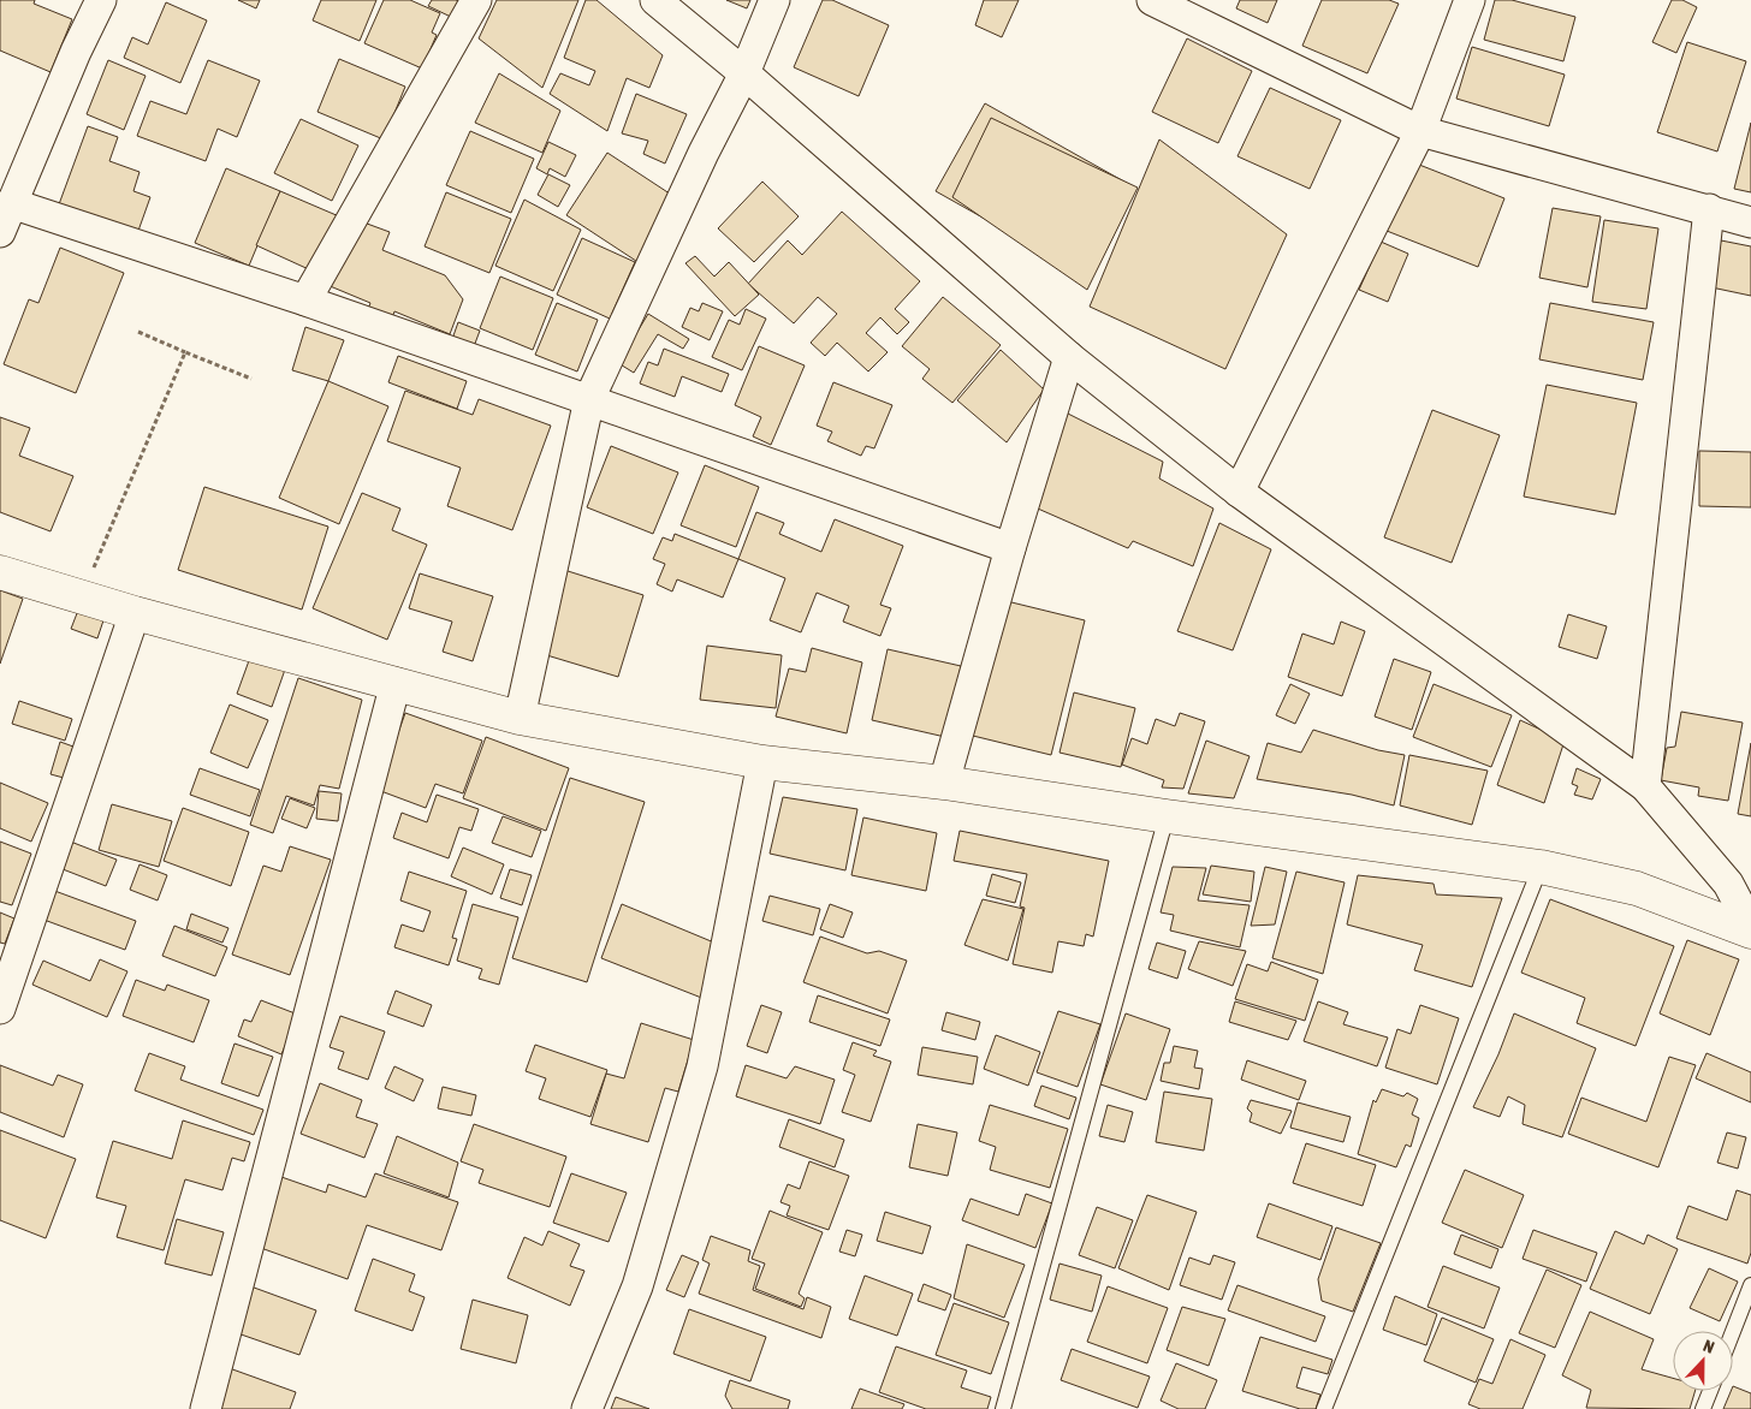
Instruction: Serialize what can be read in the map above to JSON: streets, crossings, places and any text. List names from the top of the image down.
{
  "north": "top"
}
